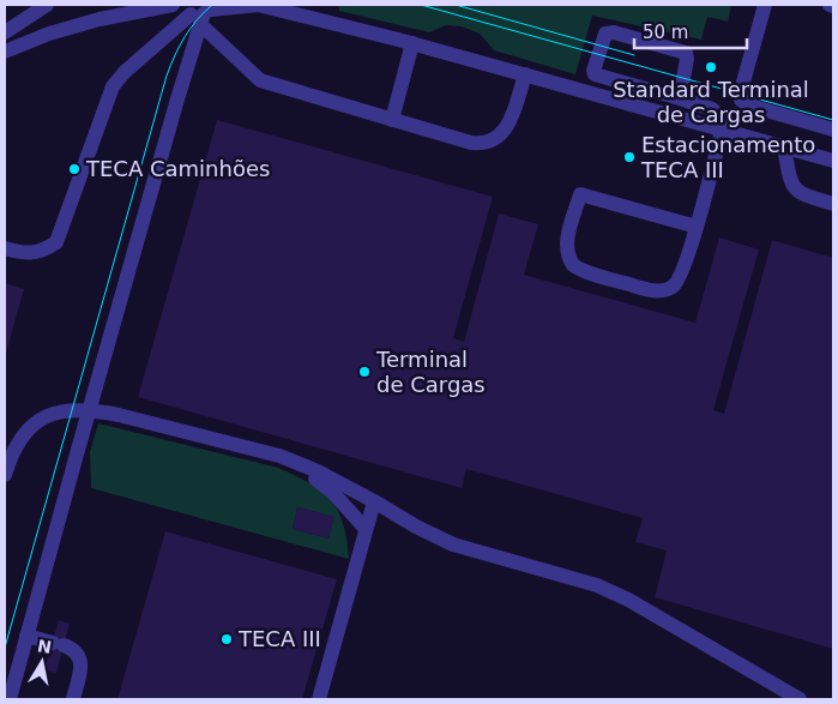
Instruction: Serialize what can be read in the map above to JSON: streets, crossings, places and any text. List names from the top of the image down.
{
  "places": [
    "Standard Terminal de Cargas",
    "Estacionamento TECA III",
    "TECA Caminhões",
    "Terminal de Cargas",
    "TECA III"
  ],
  "scale_bar": "50 m",
  "north": "top"
}
